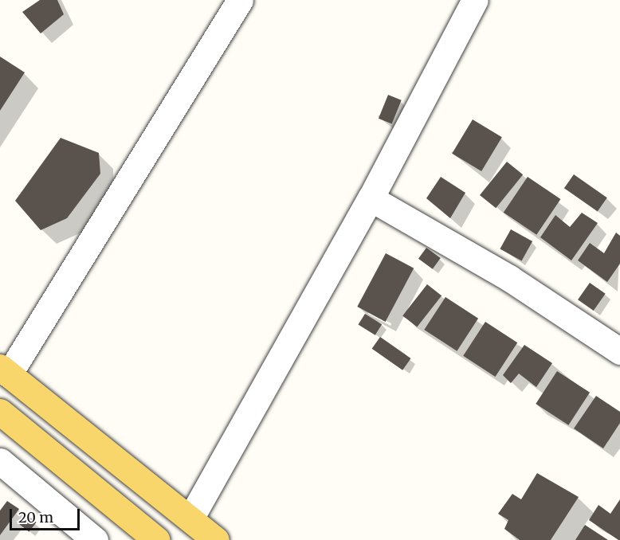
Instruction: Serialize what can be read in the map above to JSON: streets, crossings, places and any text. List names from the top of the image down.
{
  "scale_bar": "20 m"
}
